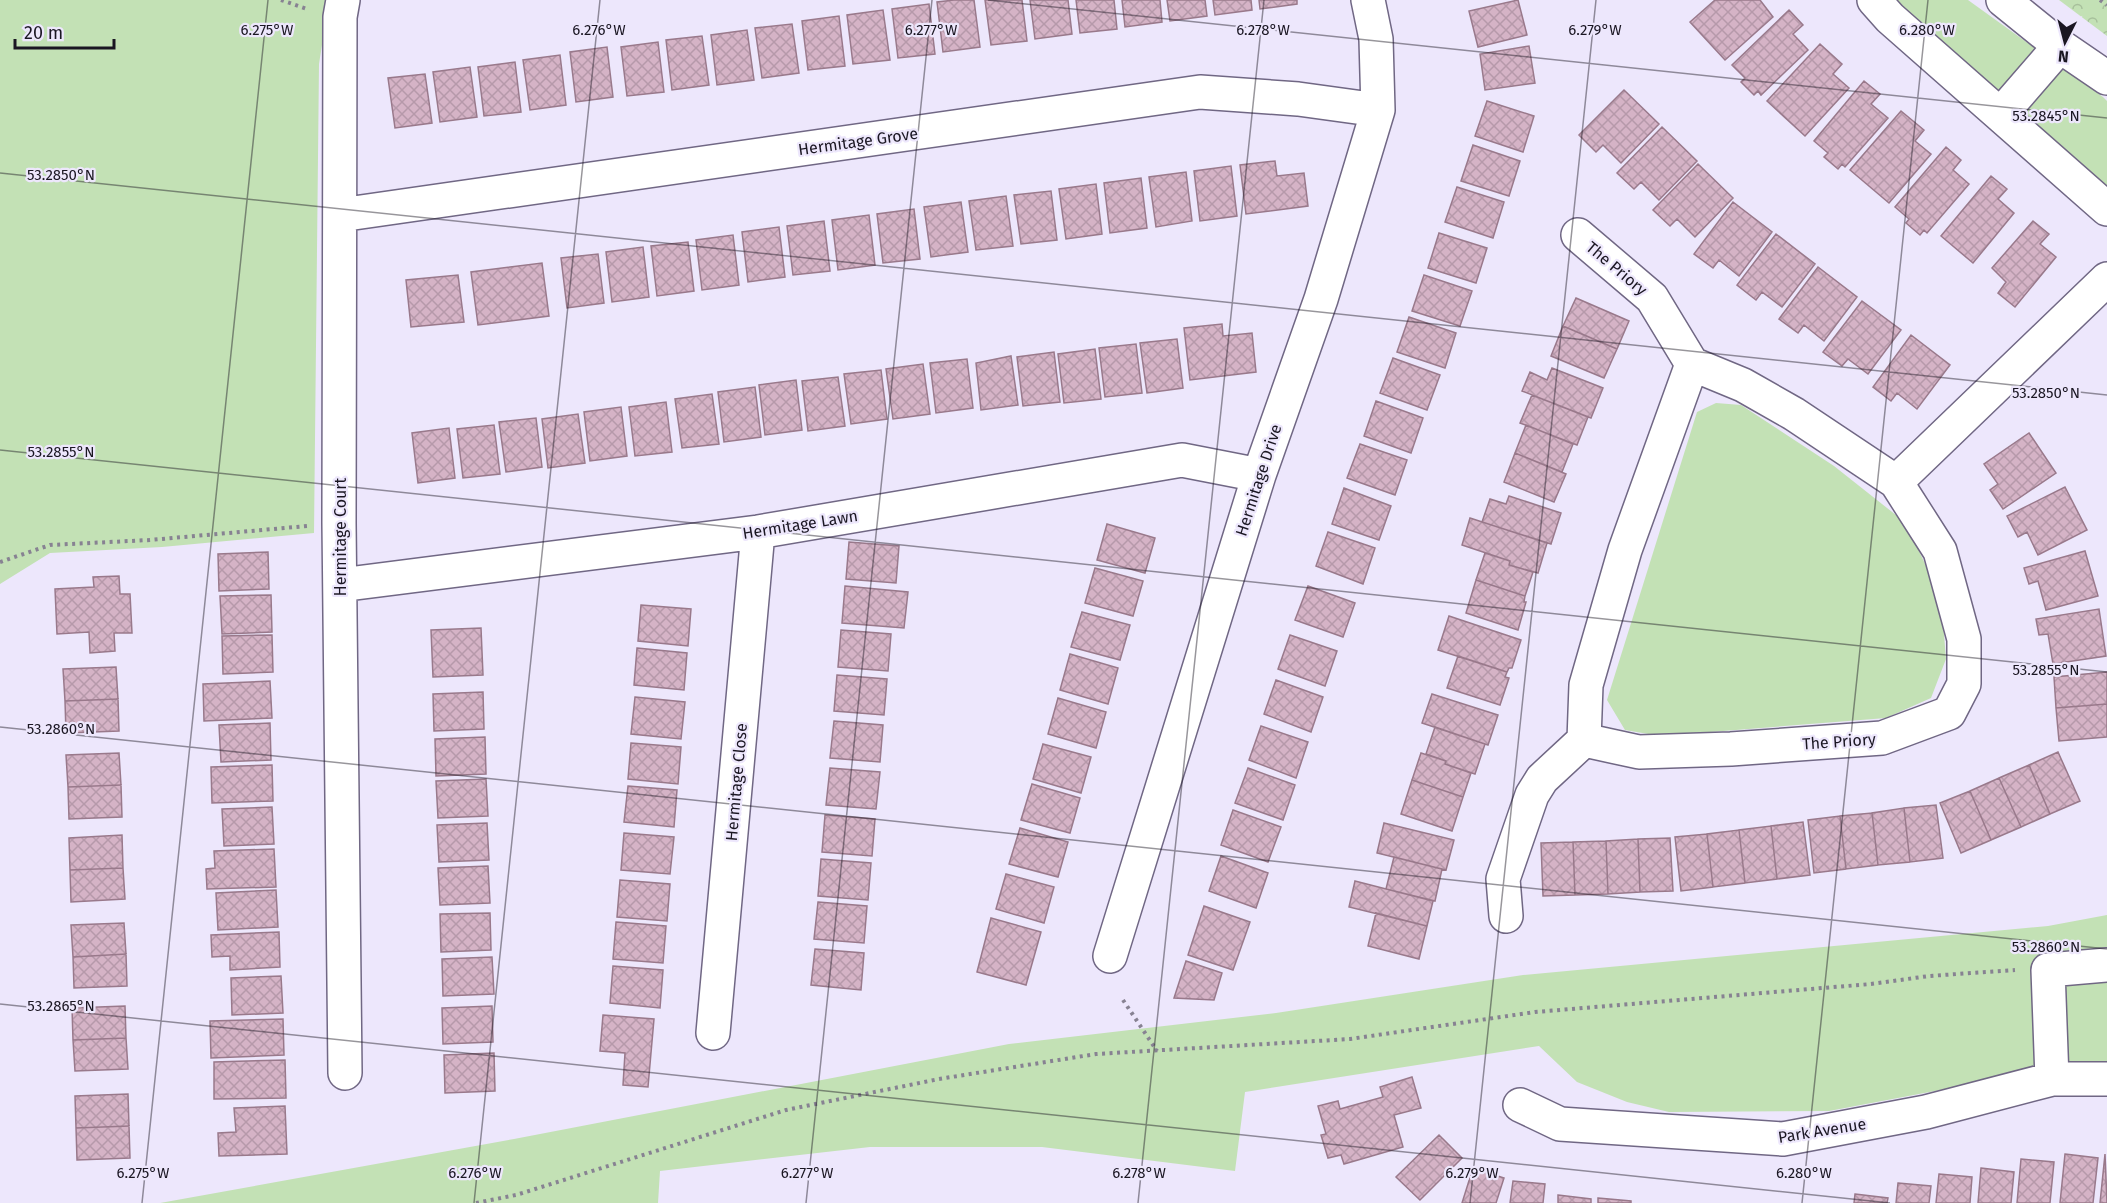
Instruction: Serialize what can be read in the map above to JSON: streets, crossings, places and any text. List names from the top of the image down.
{
  "streets": {
    "street": [
      "Hermitage Grove",
      "The Priory",
      "Hermitage Drive",
      "Hermitage Lawn",
      "Hermitage Court",
      "Hermitage Close",
      "Park Avenue"
    ]
  },
  "crossings": [
    ["Hermitage Grove", "Hermitage Drive"],
    ["Hermitage Grove", "Hermitage Court"],
    ["Hermitage Drive", "Hermitage Lawn"],
    ["Hermitage Lawn", "Hermitage Court"],
    ["Hermitage Lawn", "Hermitage Close"]
  ],
  "scale_bar": "20 m",
  "north": "bottom",
  "coordinates": [
    "6.275°W",
    "6.276°W",
    "6.277°W",
    "6.278°W",
    "6.279°W",
    "6.280°W",
    "53.2845°N",
    "53.2850°N",
    "53.2855°N",
    "53.2860°N",
    "53.2865°N"
  ]
}
